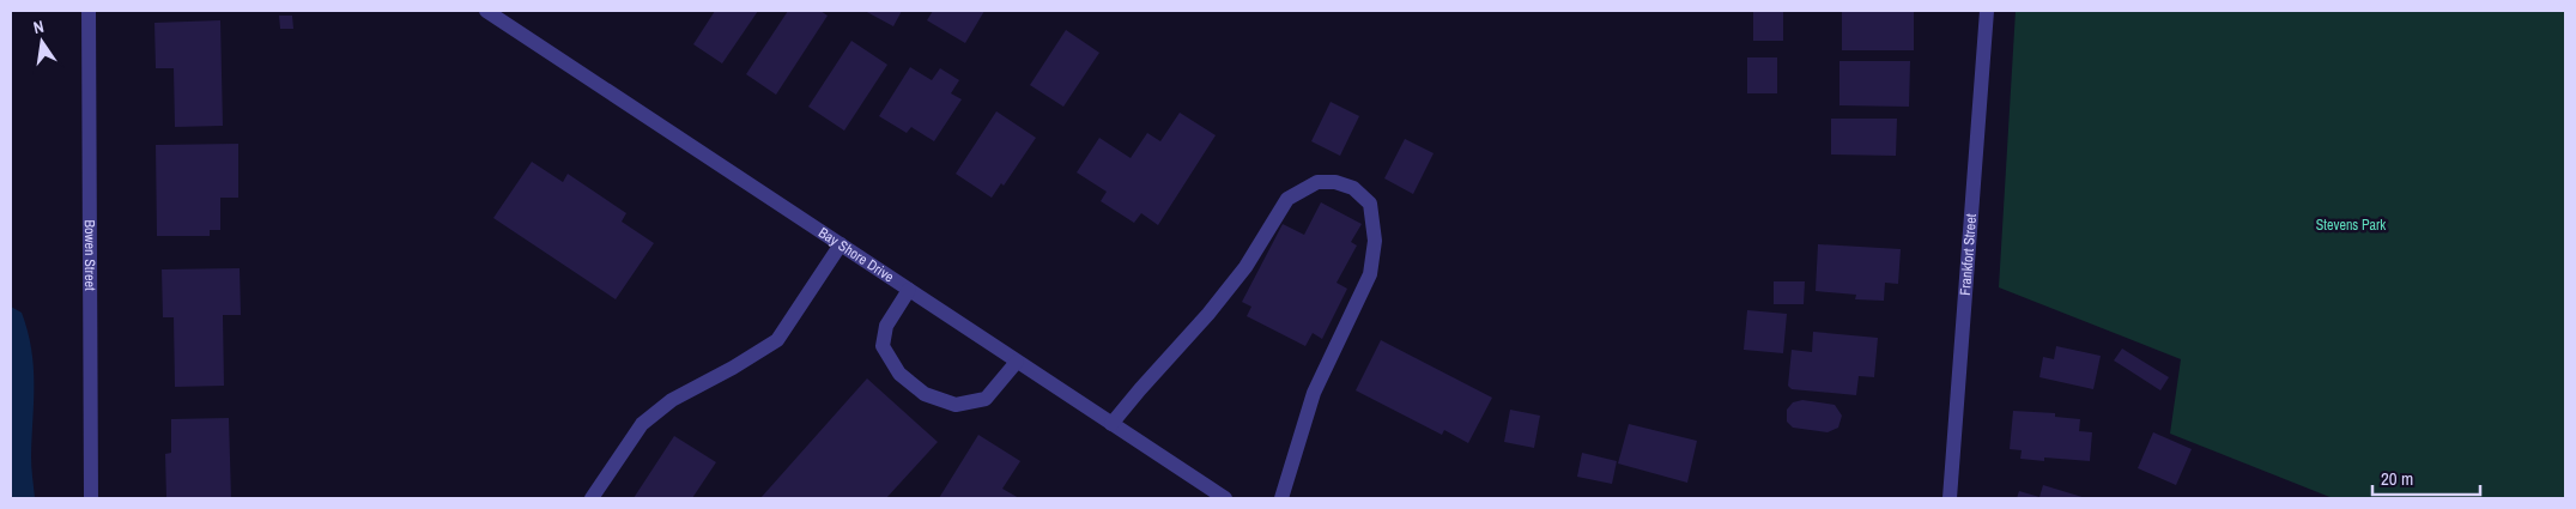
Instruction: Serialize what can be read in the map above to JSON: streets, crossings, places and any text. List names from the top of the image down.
{
  "streets": {
    "street": ["Bowen Street", "Bay Shore Drive", "Frankfort Street"]
  },
  "parks": ["Stevens Park"],
  "scale_bar": "20 m",
  "north": "top"
}
